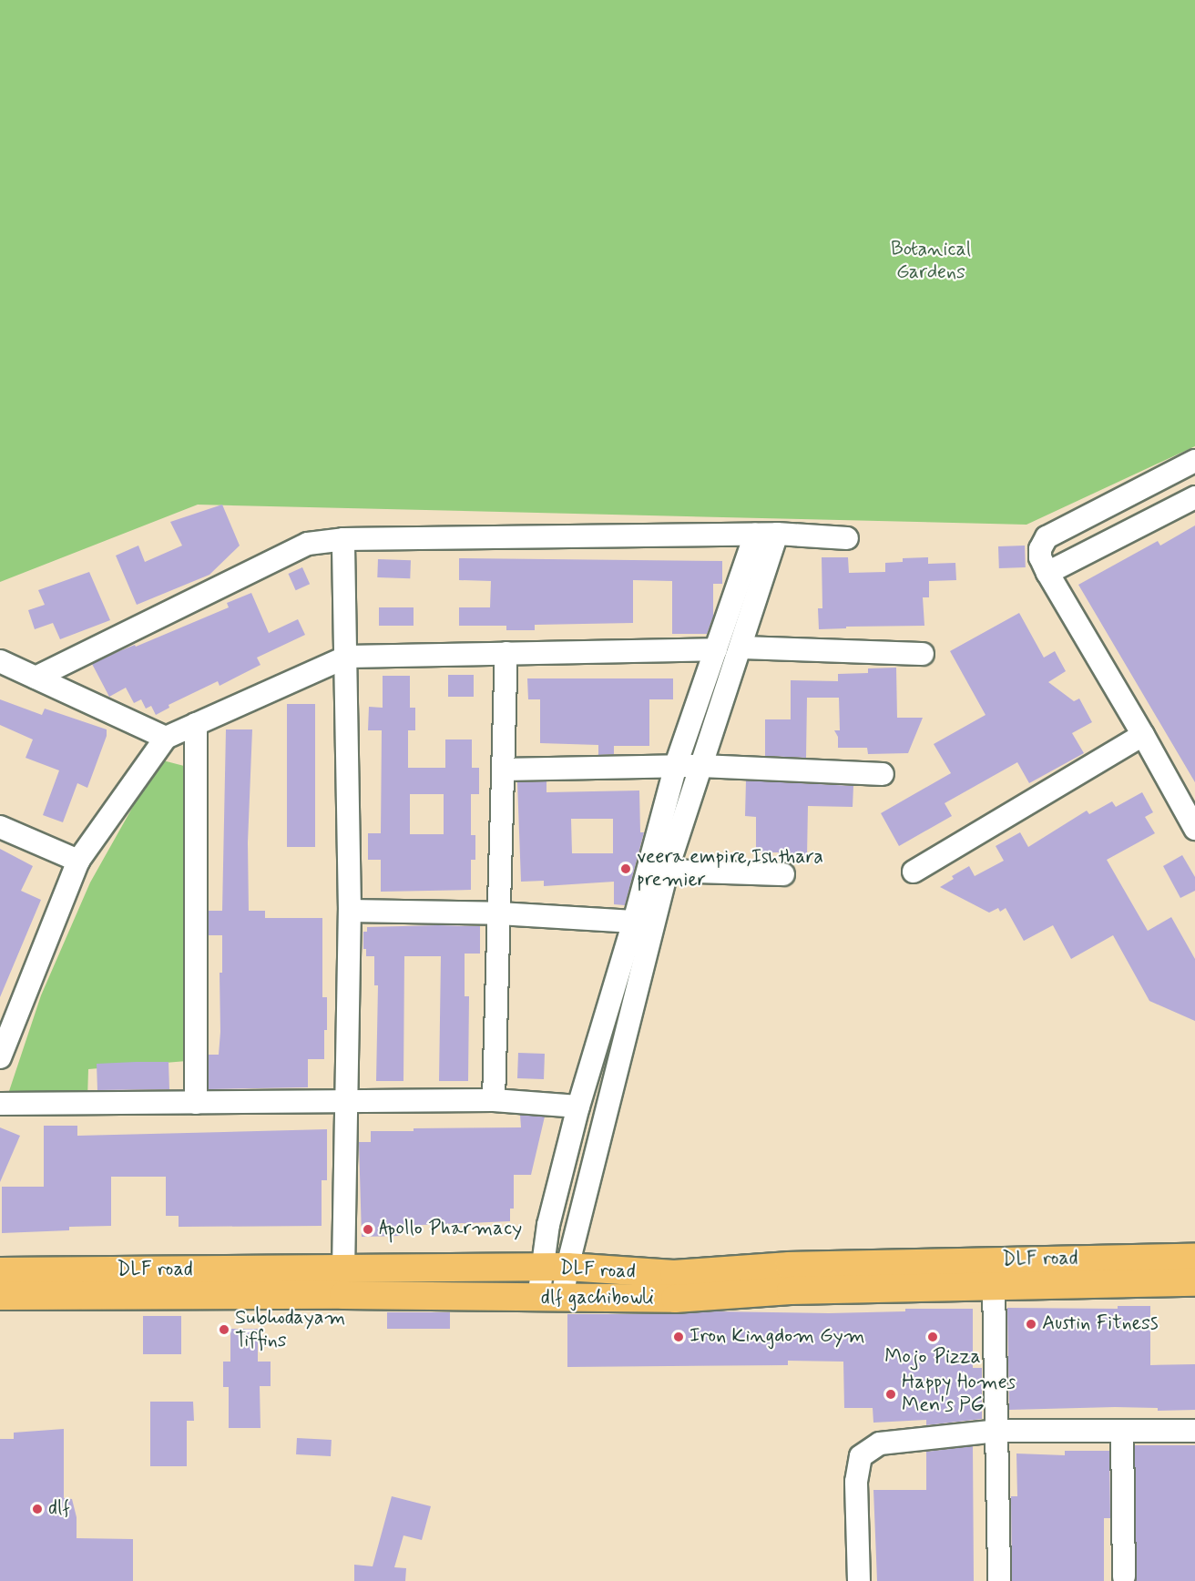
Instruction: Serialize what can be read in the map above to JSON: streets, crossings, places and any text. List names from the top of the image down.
{
  "streets": {
    "main road": ["DLF road", "dlf gachibowli"]
  },
  "parks": ["Botanical Gardens"],
  "places": [
    "veera empire,Ishthara premier",
    "Apollo Pharmacy",
    "Austin Fitness",
    "Subhodayam Tiffins",
    "Iron Kingdom Gym",
    "Mojo Pizza",
    "Happy Homes Men's PG",
    "dlf"
  ]
}
